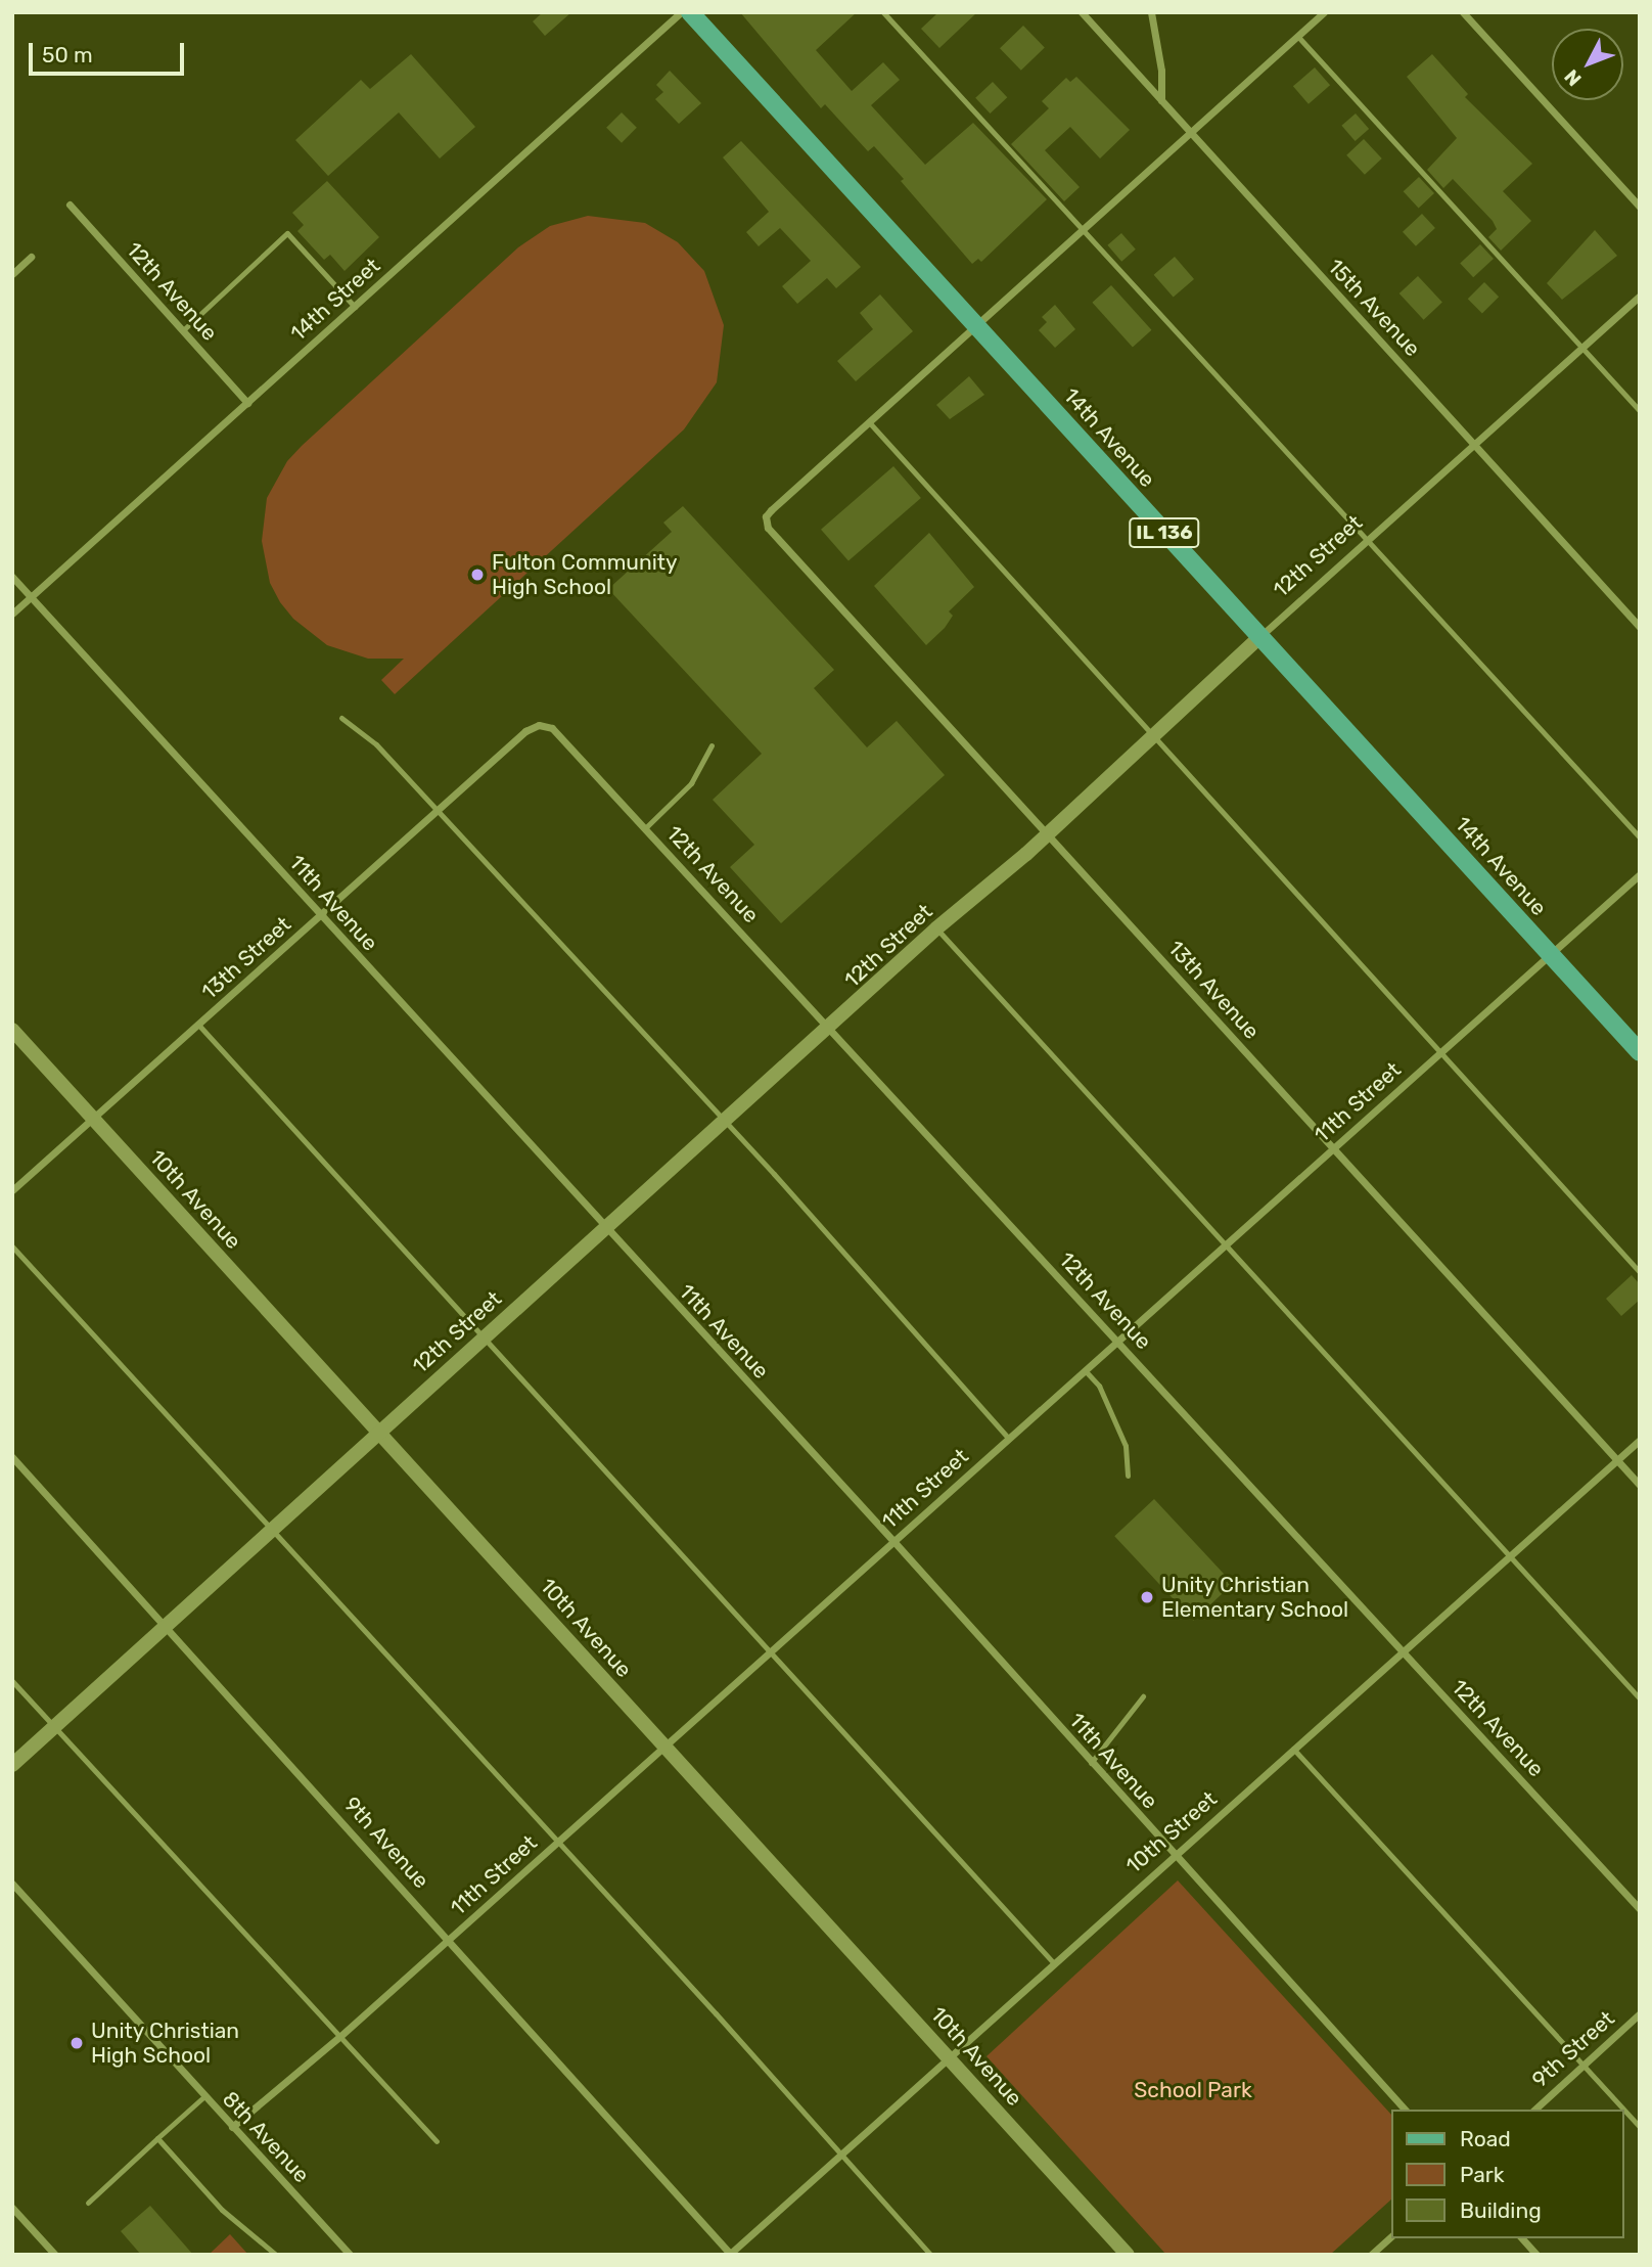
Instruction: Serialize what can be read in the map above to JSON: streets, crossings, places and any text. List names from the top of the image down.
{
  "streets": {
    "main road": ["14th Avenue", "IL 136"],
    "street": [
      "12th Avenue",
      "14th Street",
      "15th Avenue",
      "12th Street",
      "11th Avenue",
      "13th Street",
      "13th Avenue",
      "11th Street",
      "10th Avenue",
      "10th Street",
      "9th Avenue",
      "9th Street",
      "8th Avenue"
    ]
  },
  "crossings": [
    ["12th Avenue", "14th Street"],
    ["12th Avenue", "12th Street"],
    ["12th Avenue", "13th Street"],
    ["12th Avenue", "11th Street"],
    ["12th Avenue", "10th Street"],
    ["14th Street", "11th Avenue"],
    ["15th Avenue", "12th Street"],
    ["14th Avenue", "12th Street"],
    ["14th Avenue", "11th Street"],
    ["12th Street", "11th Avenue"],
    ["12th Street", "13th Avenue"],
    ["12th Street", "10th Avenue"],
    ["12th Street", "9th Avenue"],
    ["11th Avenue", "13th Street"],
    ["11th Avenue", "11th Street"],
    ["11th Avenue", "10th Street"],
    ["13th Street", "10th Avenue"],
    ["13th Avenue", "11th Street"],
    ["13th Avenue", "10th Street"],
    ["11th Street", "10th Avenue"],
    ["11th Street", "9th Avenue"],
    ["11th Street", "8th Avenue"],
    ["10th Avenue", "10th Street"],
    ["10th Street", "9th Avenue"]
  ],
  "parks": ["School Park"],
  "places": ["Fulton Community High School", "Unity Christian Elementary School", "Unity Christian High School"],
  "legend": ["Road", "Park", "Building"],
  "scale_bar": "50 m",
  "north": "bottom left"
}
